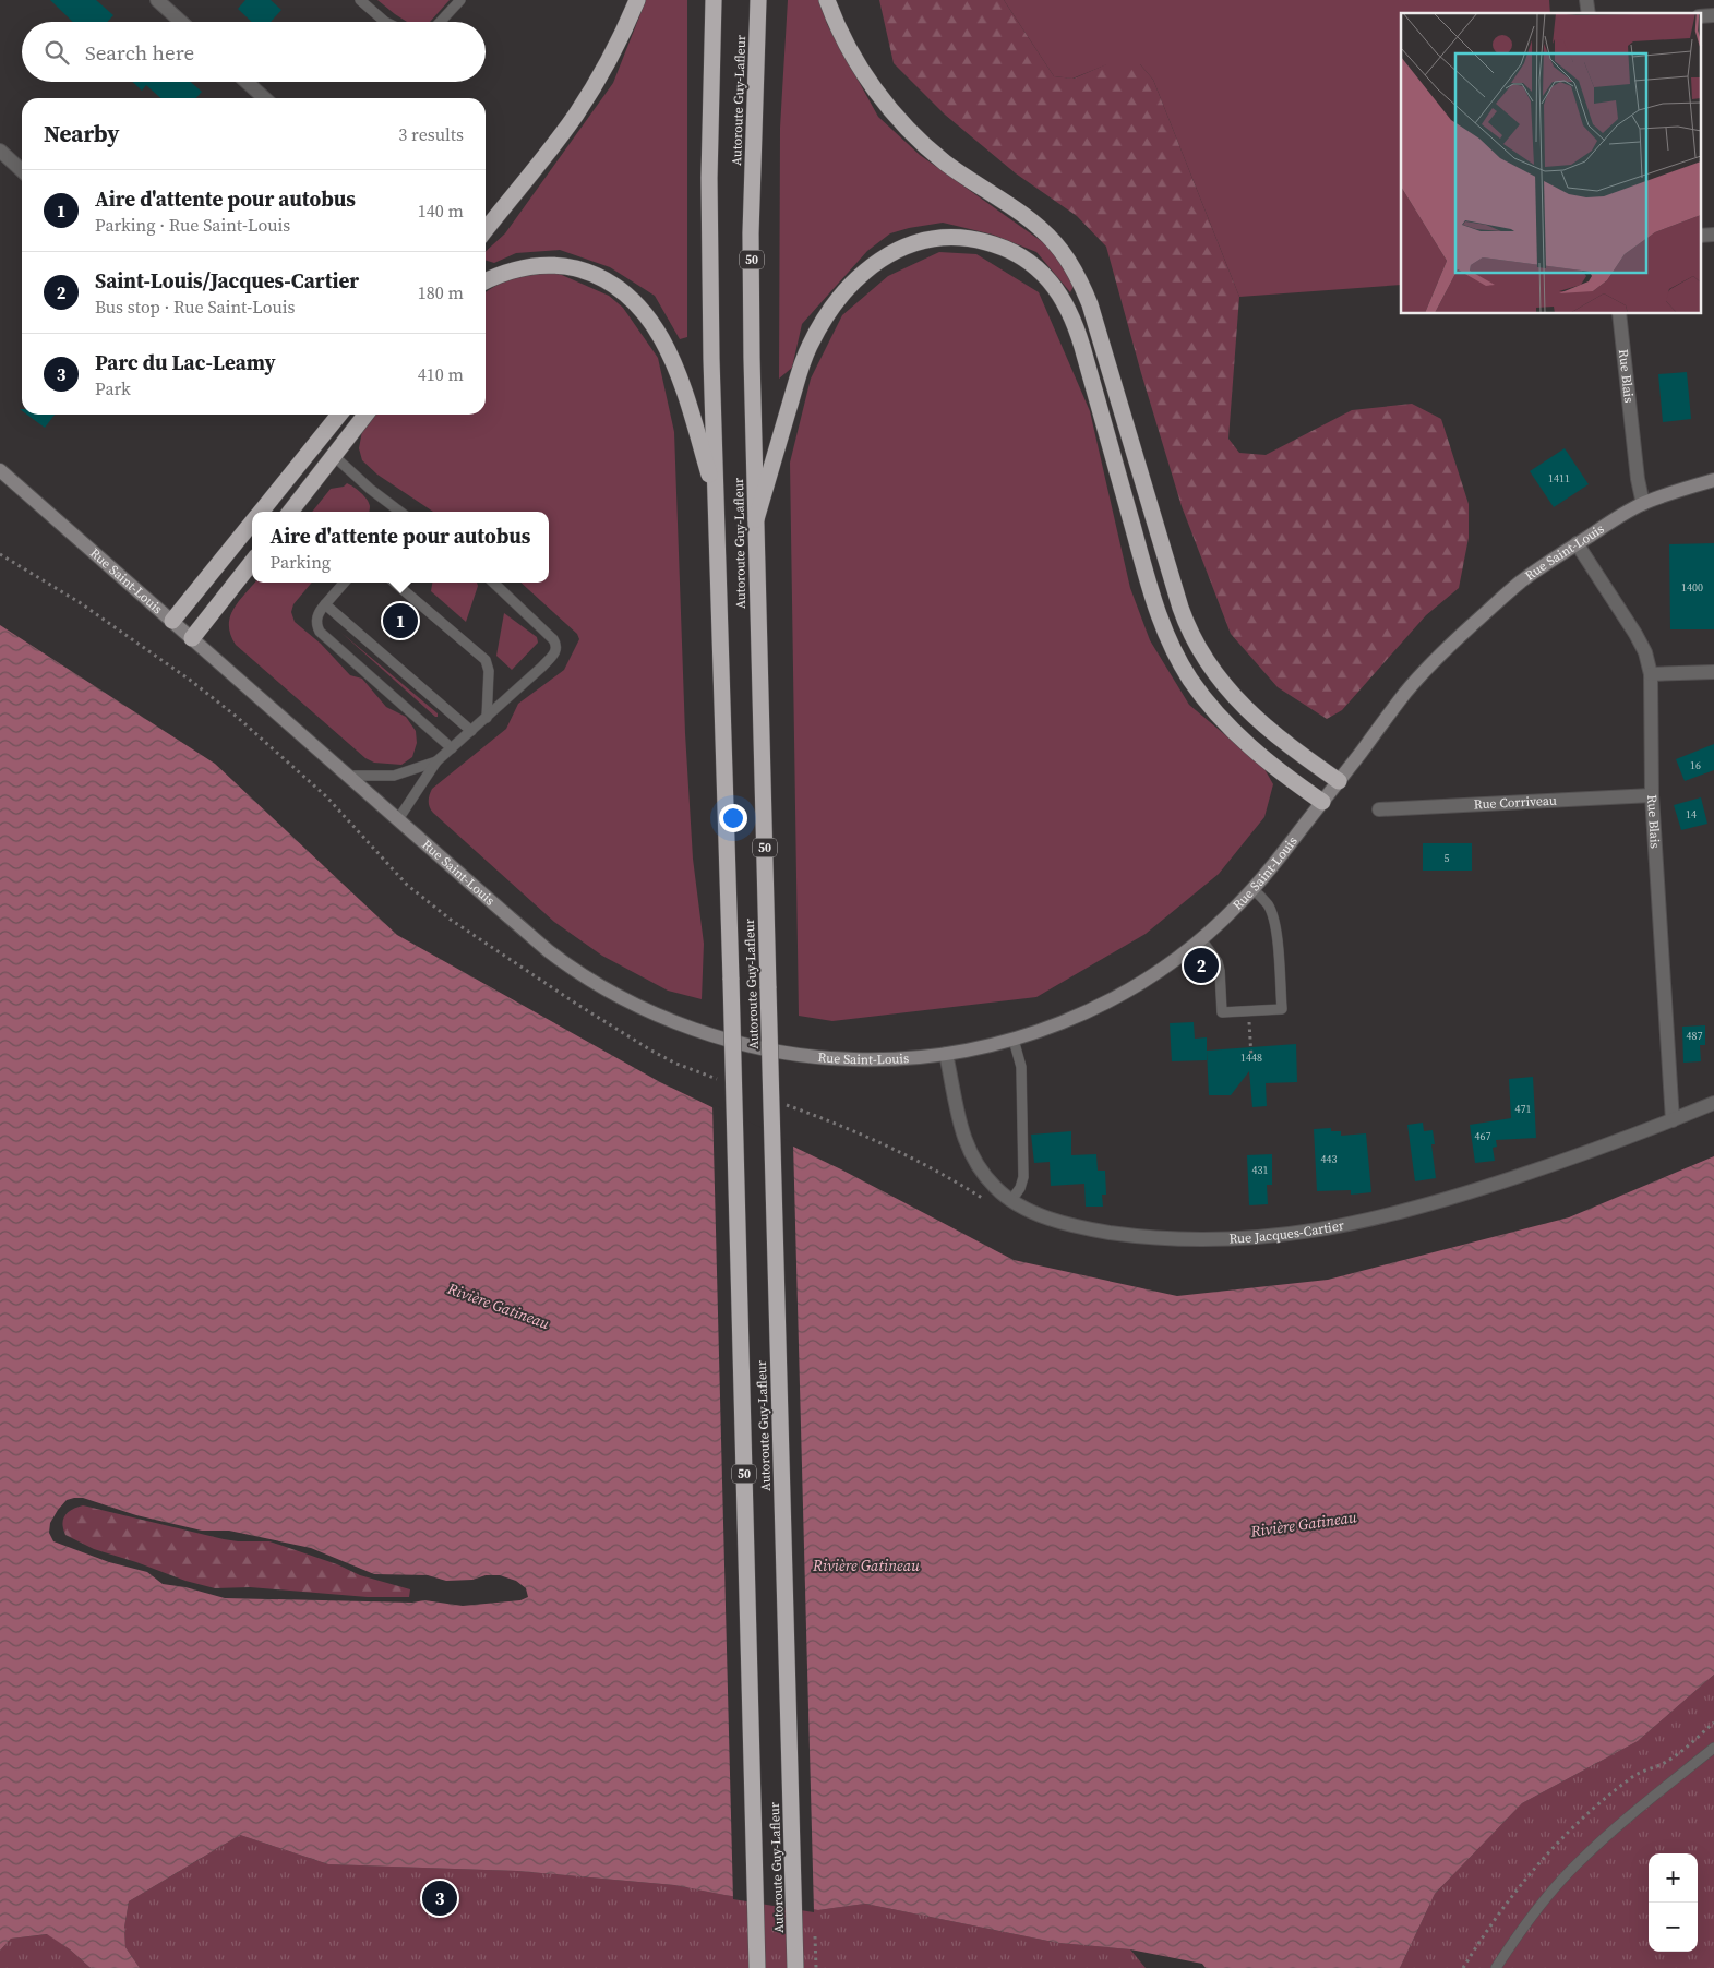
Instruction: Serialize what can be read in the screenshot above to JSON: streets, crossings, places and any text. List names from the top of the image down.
{
  "streets": {
    "highway": ["Autoroute Guy-Lafleur", "50"],
    "main road": ["Rue Saint-Louis"],
    "street": ["Rue Blais", "Rue Corriveau", "Rue Jacques-Cartier"]
  },
  "crossings": [
    ["Rue Blais", "Rue Saint-Louis"],
    ["Rue Blais", "Rue Corriveau"],
    ["Rue Blais", "Rue Jacques-Cartier"],
    ["Rue Saint-Louis", "Rue Jacques-Cartier"]
  ],
  "water": ["Rivière Gatineau"],
  "house_numbers": [
    "1411",
    "1400",
    "16",
    "14",
    "5",
    "487",
    "1448",
    "471",
    "467",
    "443",
    "431"
  ],
  "page": {
    "search": "Search here",
    "heading": ["Nearby", "3 results"],
    "list": [
      {
        "mark": "1",
        "name": "Aire d'attente pour autobus",
        "note": "Parking · Rue Saint-Louis",
        "value": "140 m"
      },
      {
        "mark": "2",
        "name": "Saint-Louis/Jacques-Cartier",
        "note": "Bus stop · Rue Saint-Louis",
        "value": "180 m"
      },
      {
        "mark": "3",
        "name": "Parc du Lac-Leamy",
        "note": "Park",
        "value": "410 m"
      }
    ],
    "popup": ["Aire d'attente pour autobus", "Parking"],
    "pins": ["1", "2", "3"],
    "map_buttons": ["+", "−"]
  }
}
